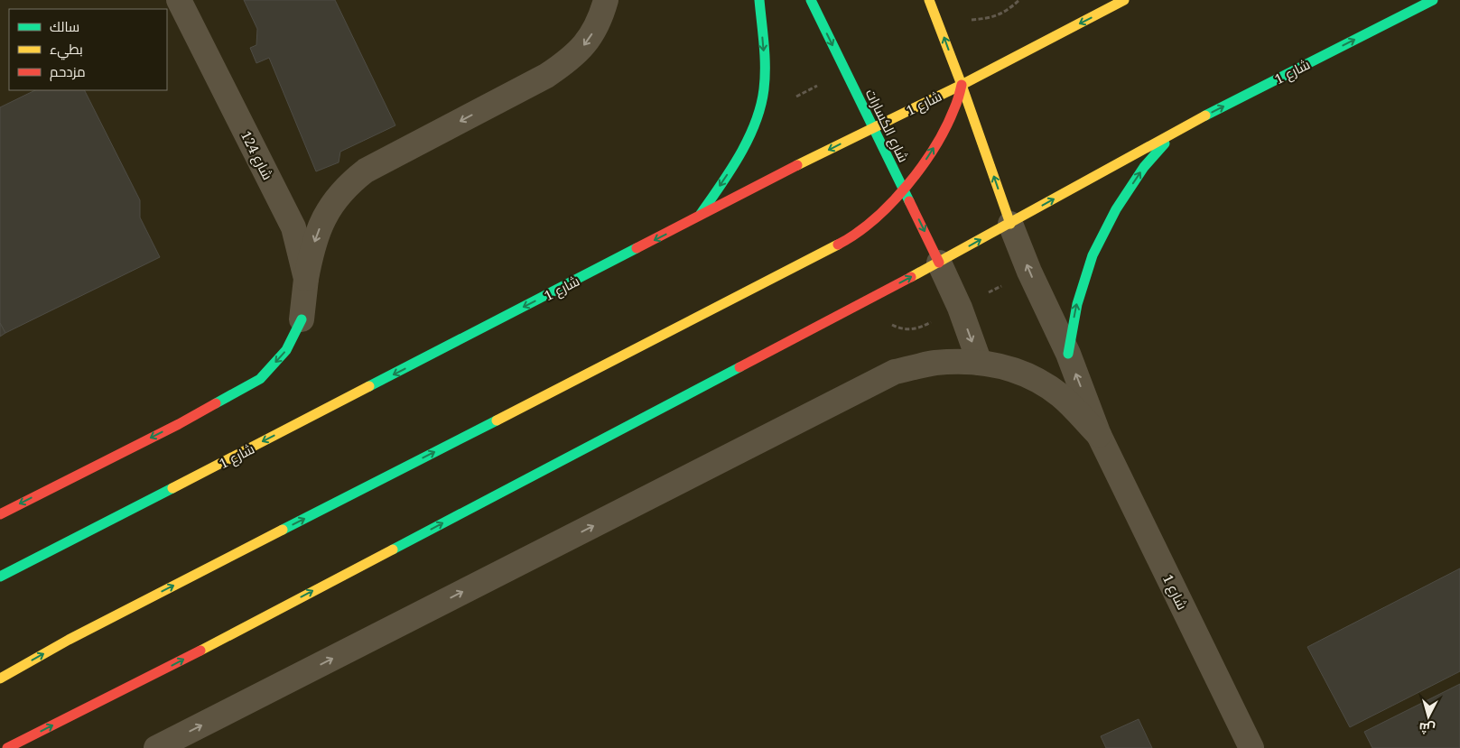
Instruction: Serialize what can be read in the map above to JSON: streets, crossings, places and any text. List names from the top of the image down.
{
  "streets": {
    "street": ["شارع 1", "شارع الكسارات", "شارع 124"]
  },
  "crossings": [
    ["شارع 1", "شارع الكسارات"]
  ],
  "legend": ["سالك", "بطيء", "مزدحم"],
  "north": "bottom"
}
